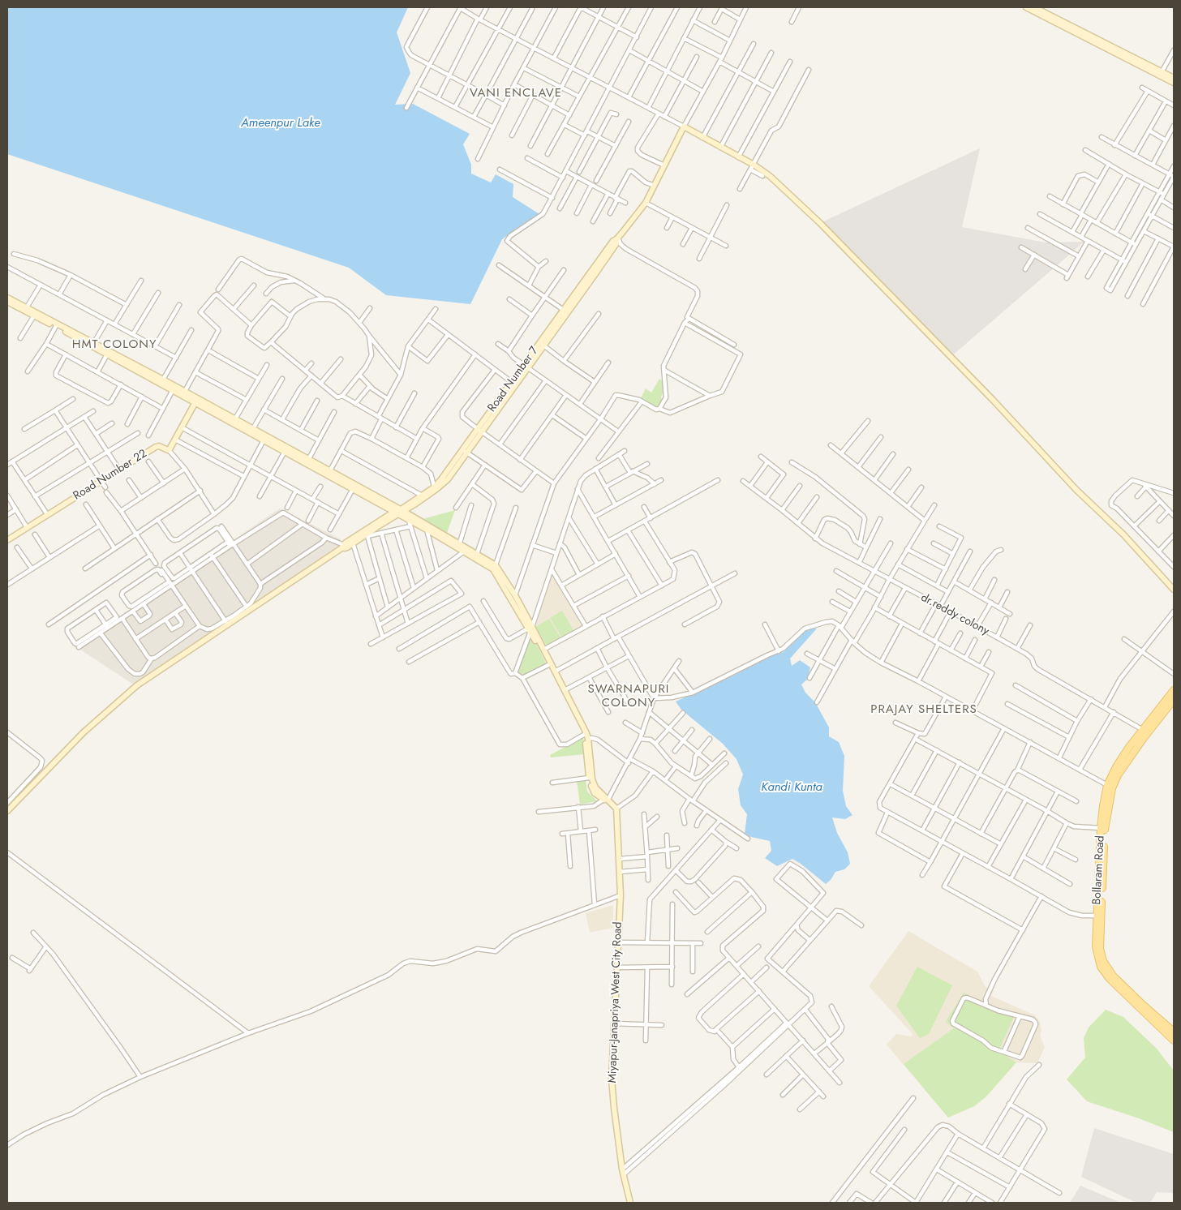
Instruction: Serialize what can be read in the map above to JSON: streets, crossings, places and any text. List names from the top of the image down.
{
  "streets": {
    "main road": ["Bollaram Road"],
    "street": [
      "Road Number 7",
      "Road Number 22",
      "dr.reddy colony",
      "Miyapur-Janapriya West City Road"
    ]
  },
  "crossings": [
    ["dr.reddy colony", "Bollaram Road"]
  ],
  "districts": [
    "VANI ENCLAVE",
    "HMT COLONY",
    "SWARNAPURI COLONY",
    "PRAJAY SHELTERS"
  ],
  "water": ["Ameenpur Lake", "Kandi Kunta"]
}
